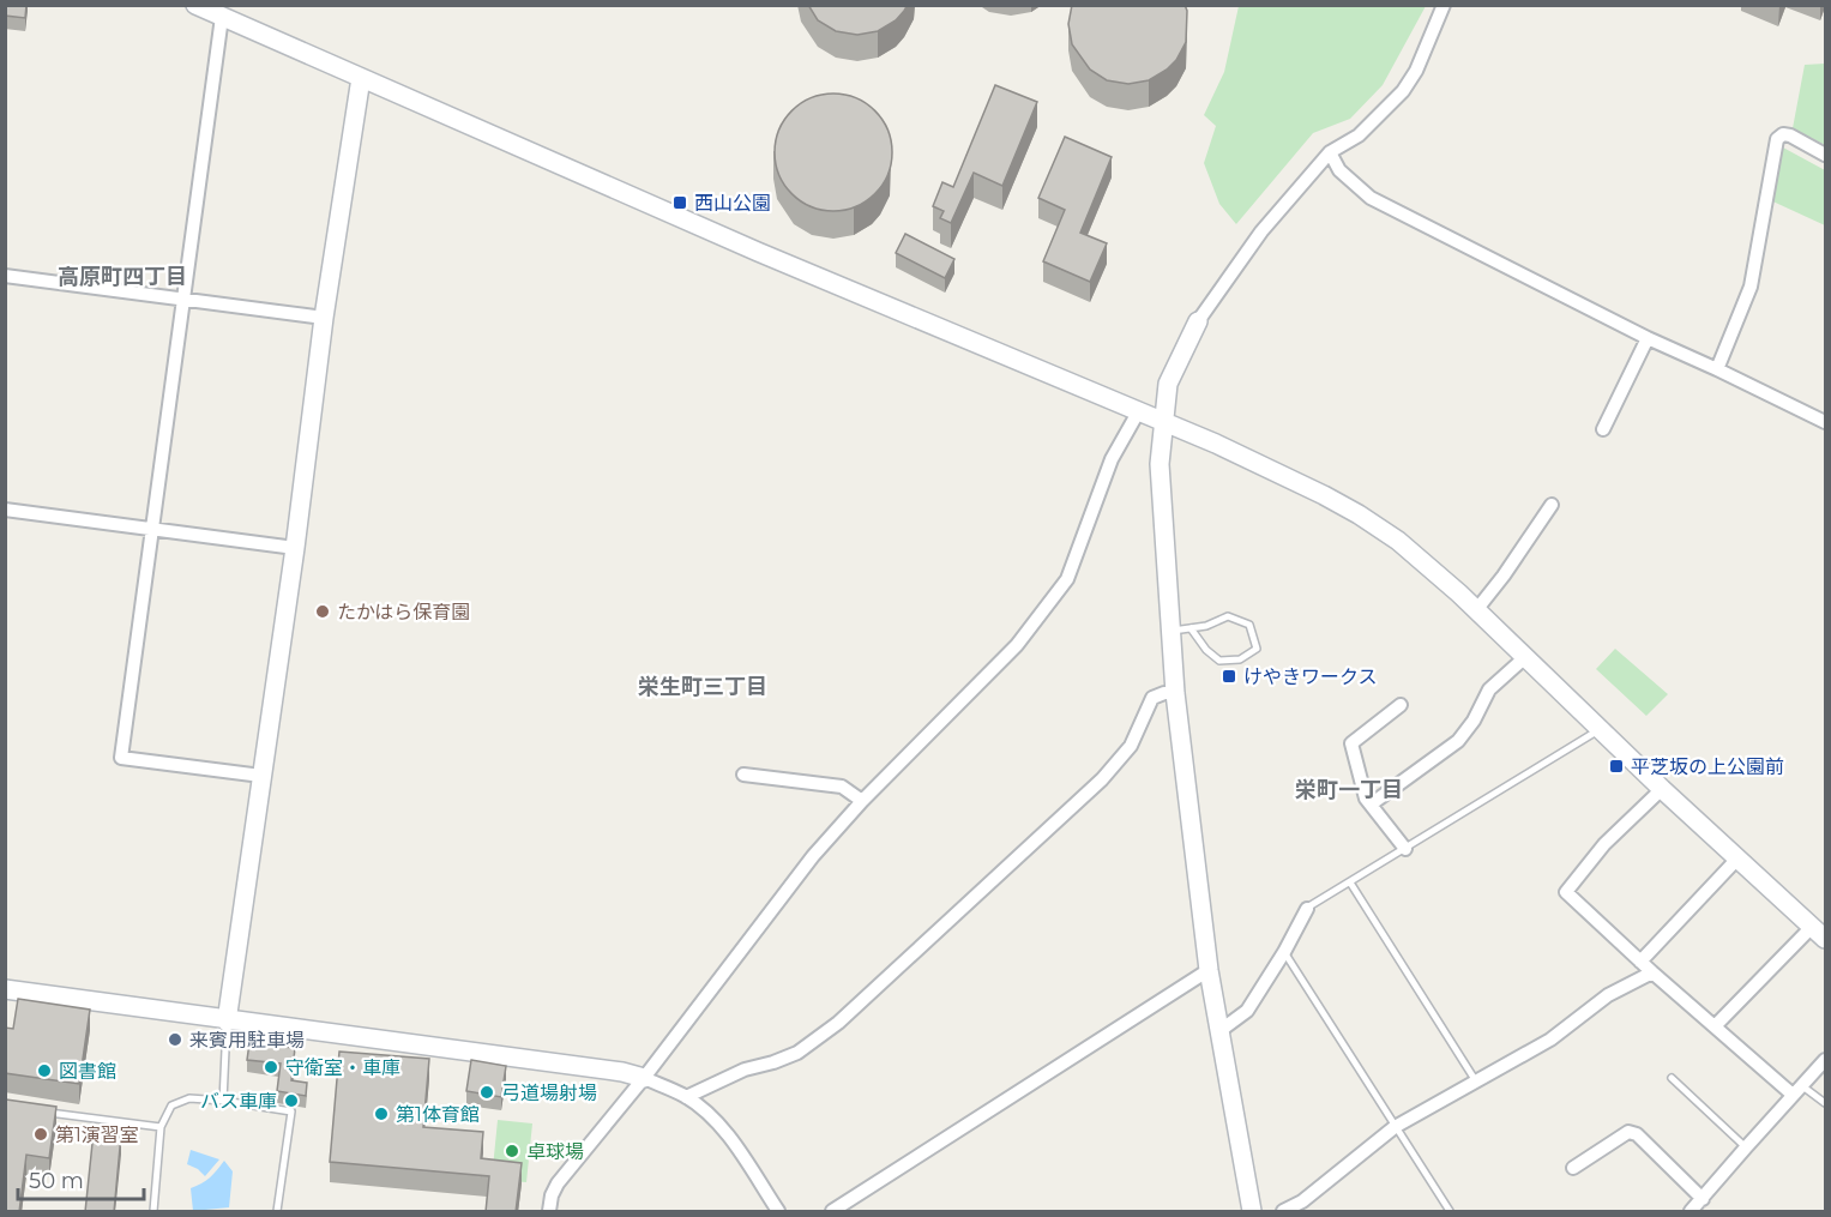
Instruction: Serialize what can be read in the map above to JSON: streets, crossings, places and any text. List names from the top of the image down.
{
  "districts": ["高原町四丁目", "栄生町三丁目", "栄町一丁目"],
  "places": {
    "transit": ["西山公園", "けやきワークス", "平芝坂の上公園前"],
    "other": [
      "たかはら保育園",
      "来賓用駐車場",
      "守衛室・車庫",
      "図書館",
      "弓道場射場",
      "バス車庫",
      "第1体育館",
      "第1演習室",
      "卓球場"
    ]
  },
  "scale_bar": "50 m"
}
